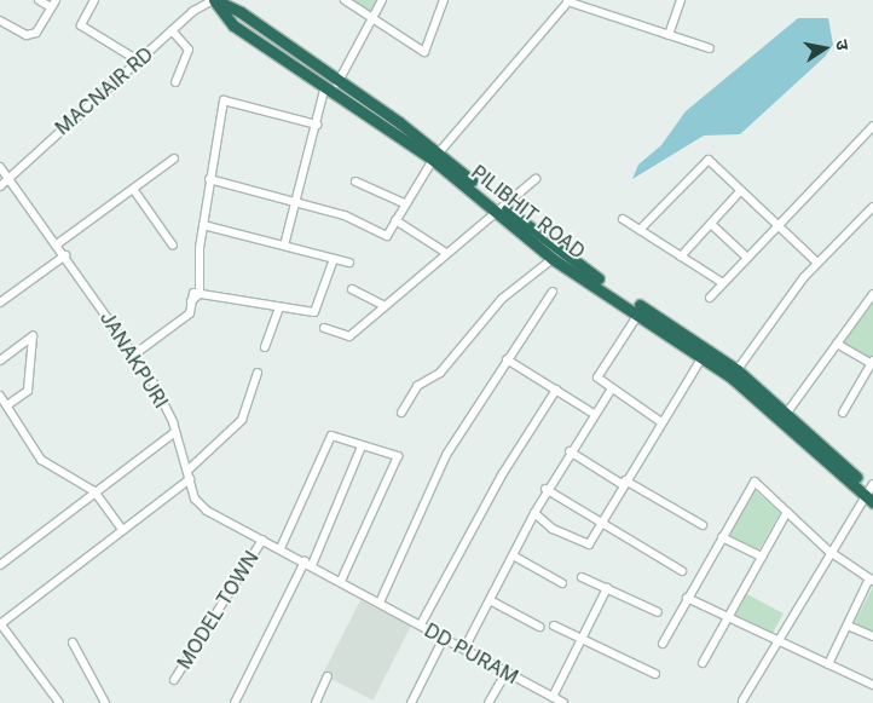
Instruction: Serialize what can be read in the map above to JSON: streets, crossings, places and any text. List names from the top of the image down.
{
  "streets": {
    "highway": ["PILIBHIT ROAD"],
    "street": [
      "MACNAIR RD",
      "JANAKPURI",
      "MODEL TOWN",
      "DD PURAM"
    ]
  },
  "crossings": [
    ["MACNAIR RD", "PILIBHIT ROAD"],
    ["MACNAIR RD", "JANAKPURI"],
    ["JANAKPURI", "MODEL TOWN"],
    ["JANAKPURI", "DD PURAM"]
  ],
  "north": "right"
}
